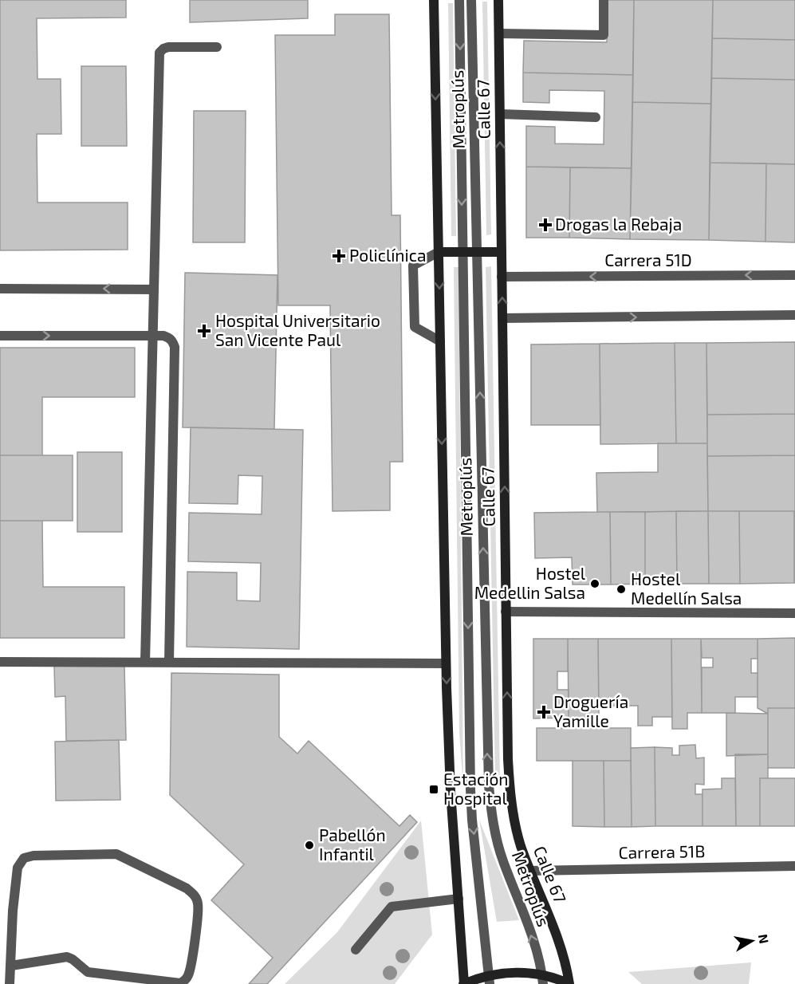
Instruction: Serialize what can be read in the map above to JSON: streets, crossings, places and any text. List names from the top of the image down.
{
  "streets": {
    "main road": ["Calle 67"],
    "street": ["Metroplús", "Carrera 51D", "Carrera 51B"]
  },
  "crossings": [
    ["Calle 67", "Carrera 51D"],
    ["Calle 67", "Carrera 51B"]
  ],
  "places": {
    "health": [
      "Drogas la Rebaja",
      "Policlínica",
      "Hospital Universitario San Vicente Paul",
      "Droguería Yamille"
    ],
    "other": ["Hostel Medellin Salsa", "Hostel Medellín Salsa", "Pabellón Infantil"],
    "transit": ["Estación Hospital"]
  },
  "north": "right"
}
